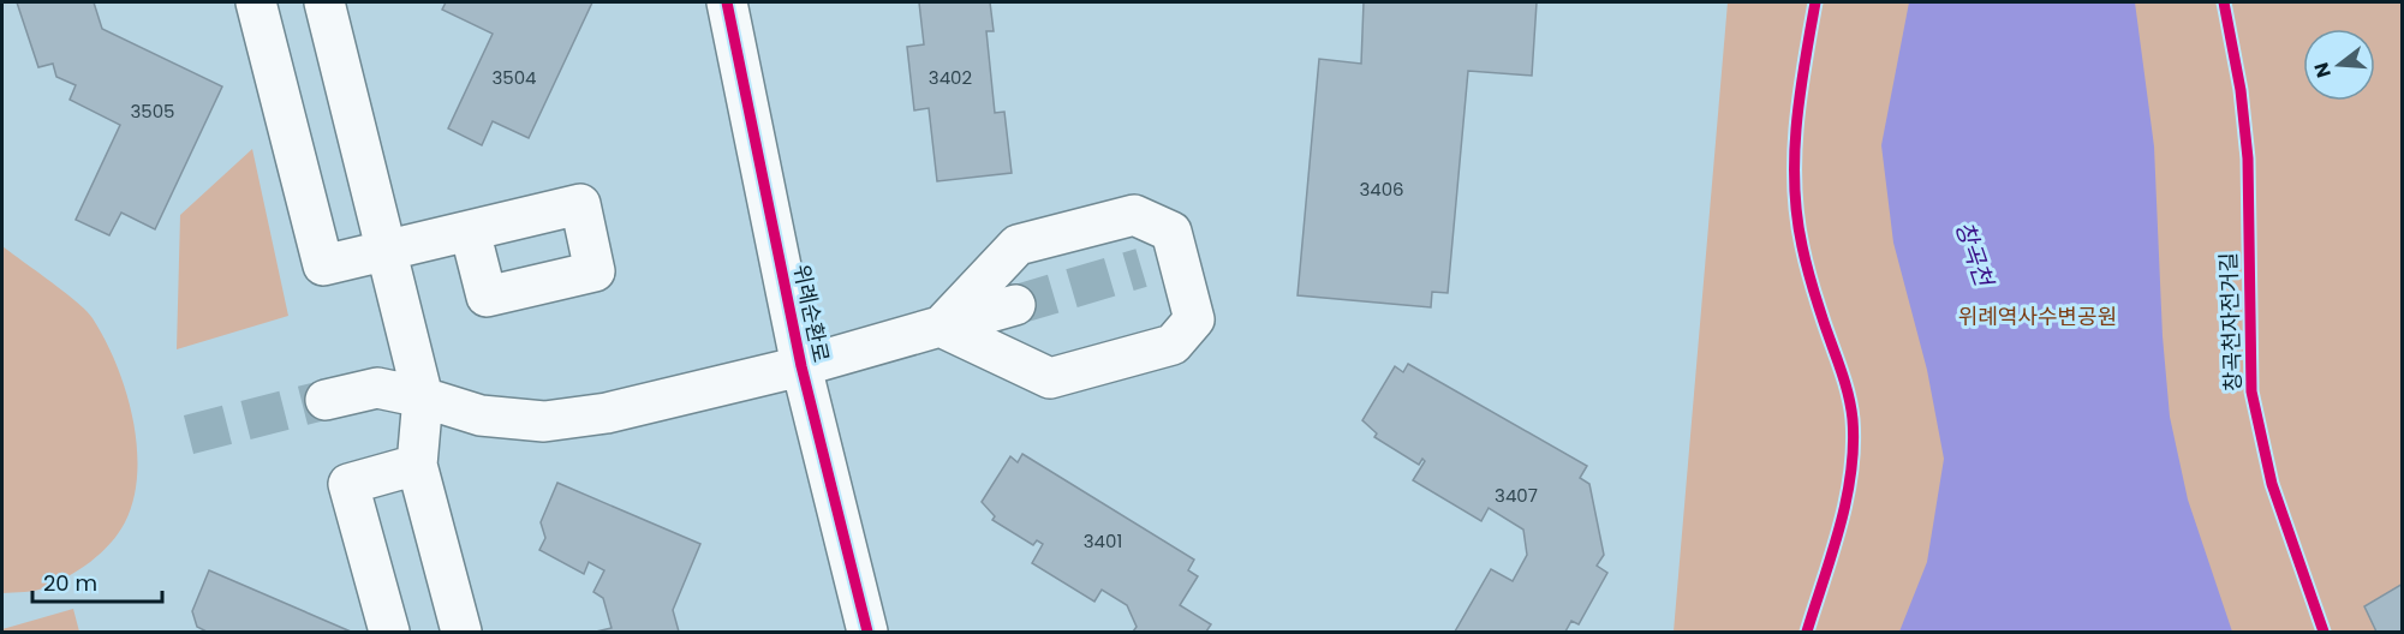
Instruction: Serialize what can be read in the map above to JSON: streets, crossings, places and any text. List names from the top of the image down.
{
  "streets": {
    "street": ["위례순환로"],
    "cycle path": ["창곡천자전거길"]
  },
  "water": ["창곡천"],
  "parks": ["위례역사수변공원"],
  "house_numbers": [
    "3504",
    "3402",
    "3505",
    "3406",
    "3407",
    "3401"
  ],
  "scale_bar": "20 m",
  "north": "left"
}
